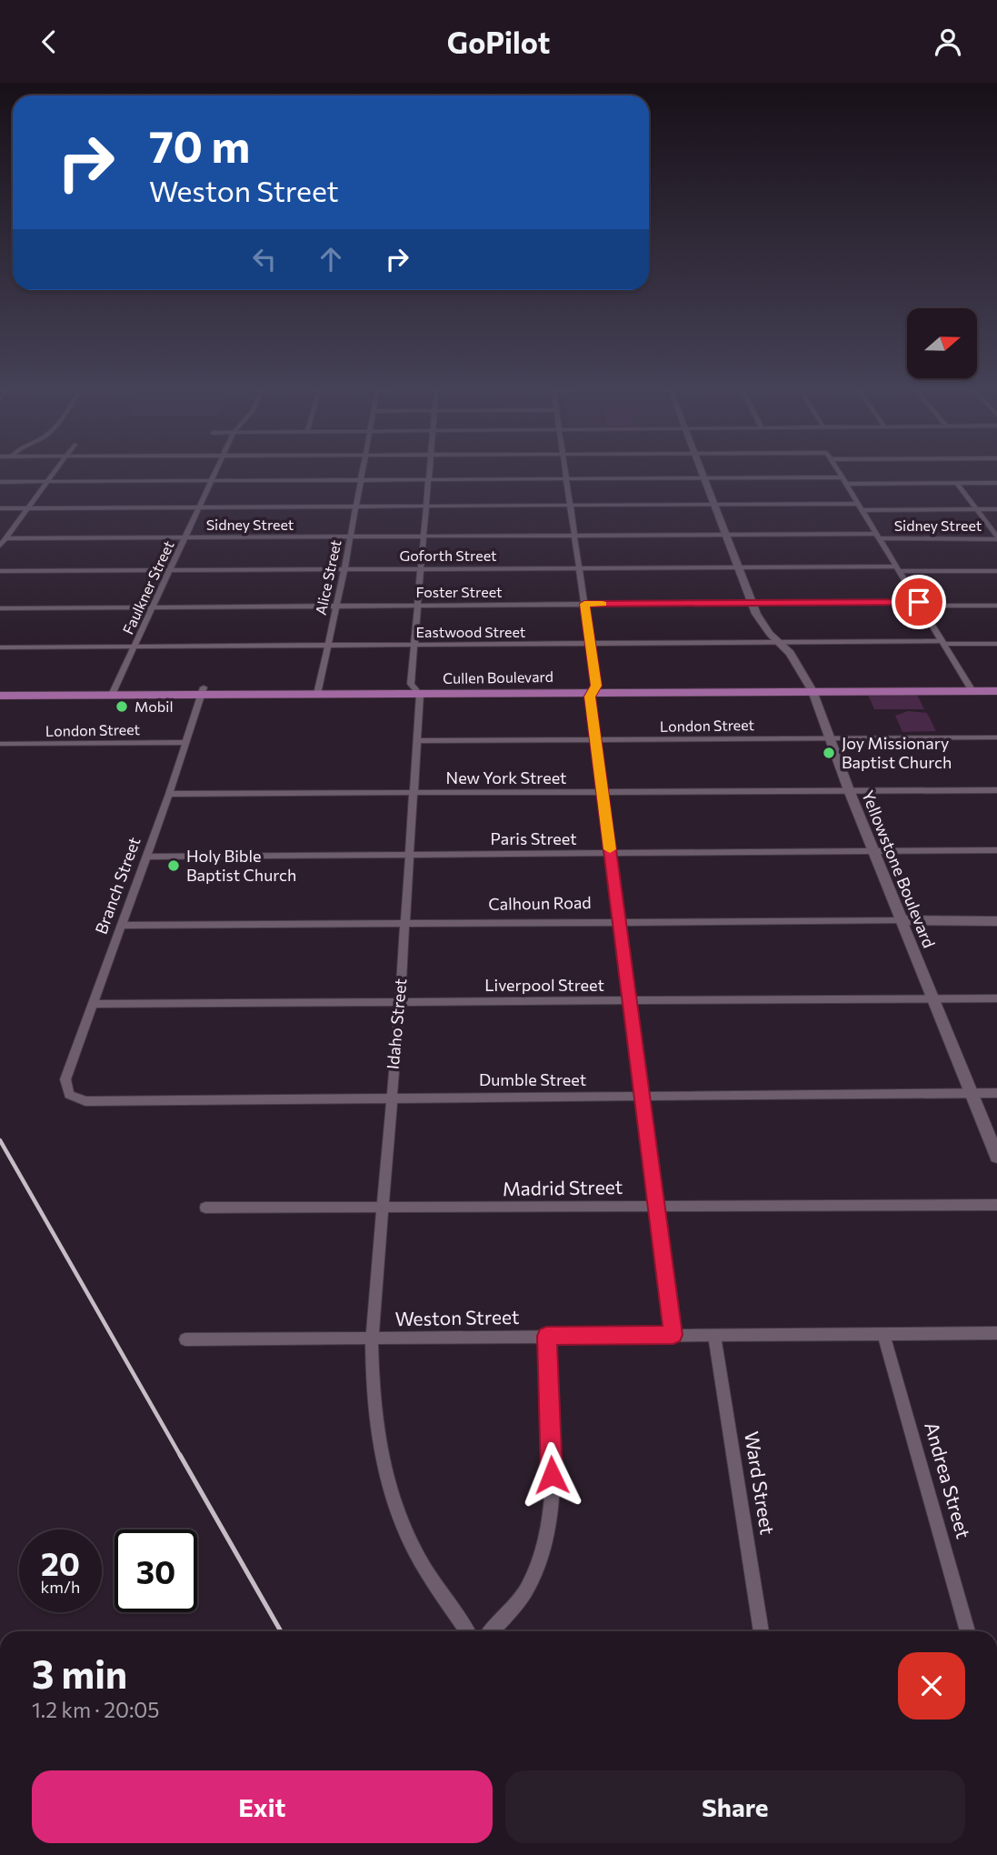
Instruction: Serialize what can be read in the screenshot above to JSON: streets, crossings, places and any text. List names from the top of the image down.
{
  "streets": {
    "main road": ["Cullen Boulevard"],
    "street": [
      "Sidney Street",
      "Goforth Street",
      "Alice Street",
      "Faulkner Street",
      "Foster Street",
      "Eastwood Street",
      "London Street",
      "New York Street",
      "Paris Street",
      "Yellowstone Boulevard",
      "Branch Street",
      "Calhoun Road",
      "Liverpool Street",
      "Idaho Street",
      "Dumble Street",
      "Madrid Street",
      "Weston Street",
      "Andrea Street",
      "Ward Street"
    ]
  },
  "crossings": [
    ["Sidney Street", "Alice Street"],
    ["Sidney Street", "Faulkner Street"],
    ["Sidney Street", "Yellowstone Boulevard"],
    ["Sidney Street", "Idaho Street"],
    ["Goforth Street", "Alice Street"],
    ["Goforth Street", "Faulkner Street"],
    ["Goforth Street", "Yellowstone Boulevard"],
    ["Goforth Street", "Idaho Street"],
    ["Alice Street", "Foster Street"],
    ["Alice Street", "Eastwood Street"],
    ["Alice Street", "Cullen Boulevard"],
    ["Faulkner Street", "Foster Street"],
    ["Faulkner Street", "Eastwood Street"],
    ["Faulkner Street", "Cullen Boulevard"],
    ["Foster Street", "Yellowstone Boulevard"],
    ["Foster Street", "Idaho Street"],
    ["Eastwood Street", "Yellowstone Boulevard"],
    ["Eastwood Street", "Idaho Street"],
    ["Cullen Boulevard", "Yellowstone Boulevard"],
    ["Cullen Boulevard", "Branch Street"],
    ["Cullen Boulevard", "Idaho Street"],
    ["London Street", "Yellowstone Boulevard"],
    ["London Street", "Branch Street"],
    ["London Street", "Idaho Street"],
    ["New York Street", "Yellowstone Boulevard"],
    ["New York Street", "Branch Street"],
    ["New York Street", "Idaho Street"],
    ["Paris Street", "Yellowstone Boulevard"],
    ["Paris Street", "Branch Street"],
    ["Paris Street", "Idaho Street"],
    ["Yellowstone Boulevard", "Calhoun Road"],
    ["Yellowstone Boulevard", "Liverpool Street"],
    ["Yellowstone Boulevard", "Dumble Street"],
    ["Branch Street", "Calhoun Road"],
    ["Branch Street", "Liverpool Street"],
    ["Branch Street", "Dumble Street"],
    ["Calhoun Road", "Idaho Street"],
    ["Liverpool Street", "Idaho Street"],
    ["Idaho Street", "Dumble Street"],
    ["Idaho Street", "Madrid Street"],
    ["Idaho Street", "Weston Street"],
    ["Weston Street", "Andrea Street"],
    ["Weston Street", "Ward Street"]
  ],
  "places": ["Mobil", "Joy Missionary Baptist Church", "Holy Bible Baptist Church"],
  "north": "right",
  "page": {
    "header": "GoPilot",
    "turn": ["70 m", "Weston Street"],
    "speed": "20 km/h",
    "limit": "30",
    "heading": ["3 min", "1.2 km · 20:05"],
    "buttons": ["Exit", "Share"]
  }
}
